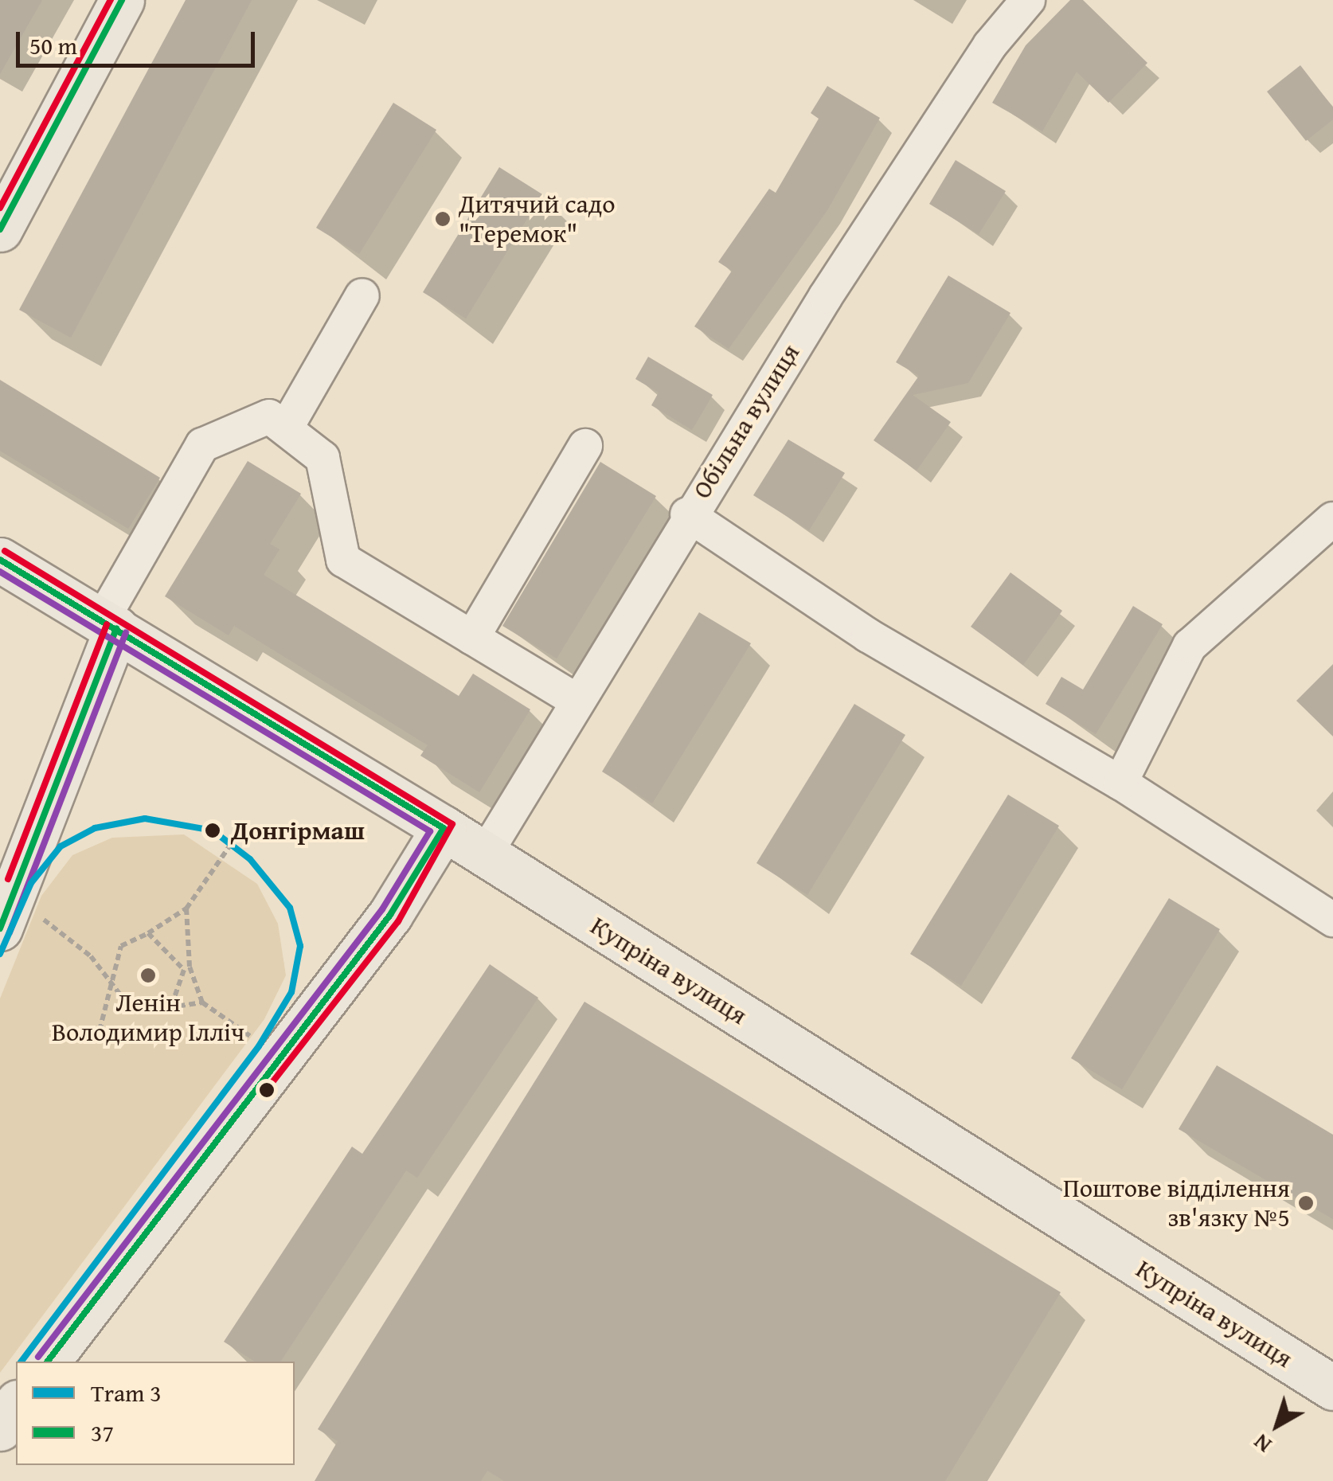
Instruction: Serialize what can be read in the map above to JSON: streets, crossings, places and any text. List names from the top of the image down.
{
  "streets": {
    "main road": ["Купріна вулиця"],
    "street": ["Обільна вулиця"]
  },
  "crossings": [
    ["Обільна вулиця", "Купріна вулиця"]
  ],
  "places": [
    "Дитячий садо \"Теремок\"",
    "Донгірмаш",
    "Ленін Володимир Ілліч",
    "Поштове відділення зв'язку №5"
  ],
  "lines": ["transit line 37", "tram line 3"],
  "legend": ["Tram 3", "37"],
  "scale_bar": "50 m",
  "north": "bottom left"
}
